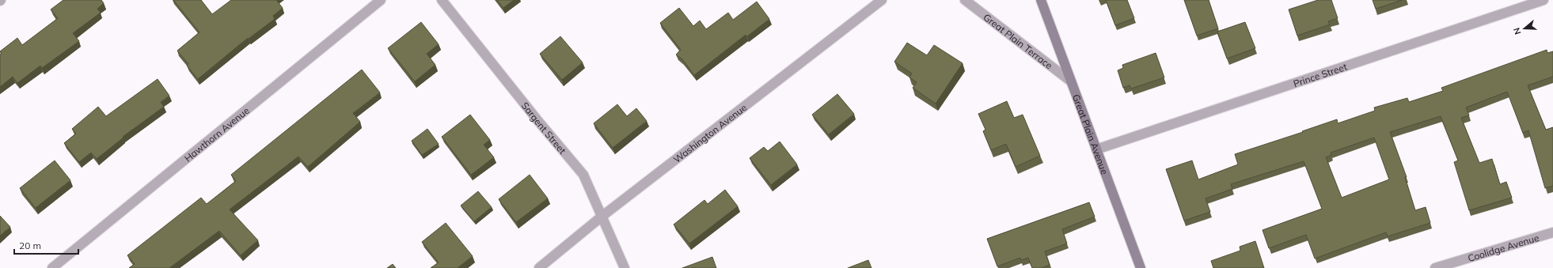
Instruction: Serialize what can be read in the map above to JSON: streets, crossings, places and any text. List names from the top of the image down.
{
  "streets": {
    "main road": ["Great Plain Avenue"],
    "street": [
      "Great Plain Terrace",
      "Prince Street",
      "Sargent Street",
      "Washington Avenue",
      "Hawthorn Avenue",
      "Coolidge Avenue"
    ]
  },
  "crossings": [
    ["Great Plain Terrace", "Great Plain Avenue"],
    ["Prince Street", "Great Plain Avenue"],
    ["Sargent Street", "Washington Avenue"]
  ],
  "scale_bar": "20 m",
  "north": "left"
}
